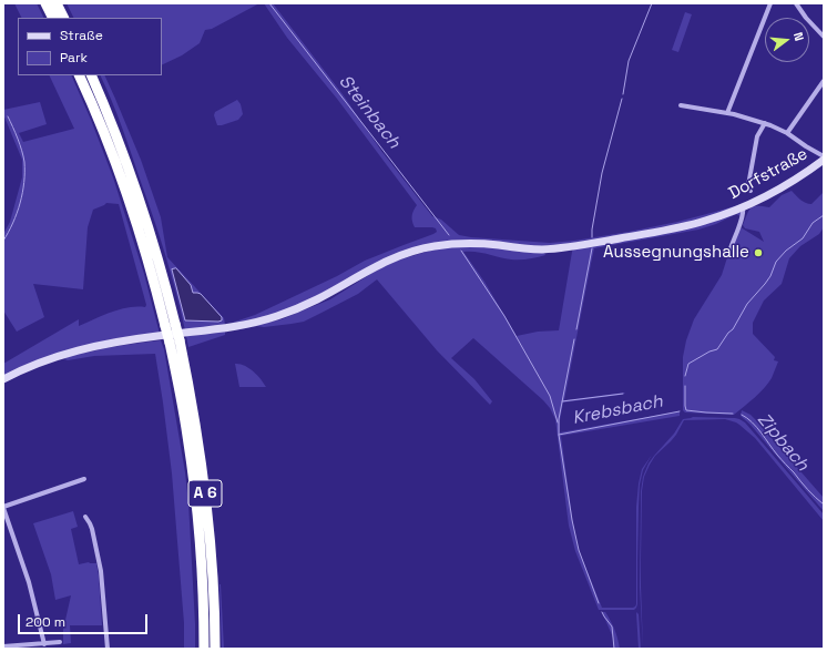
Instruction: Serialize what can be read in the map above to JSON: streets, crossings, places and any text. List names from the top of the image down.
{
  "streets": {
    "highway": ["A 6"],
    "street": ["Dorfstraße"]
  },
  "water": ["Steinbach", "Krebsbach", "Zipbach"],
  "places": ["Aussegnungshalle"],
  "legend": ["Straße", "Park"],
  "scale_bar": "200 m",
  "north": "right"
}
